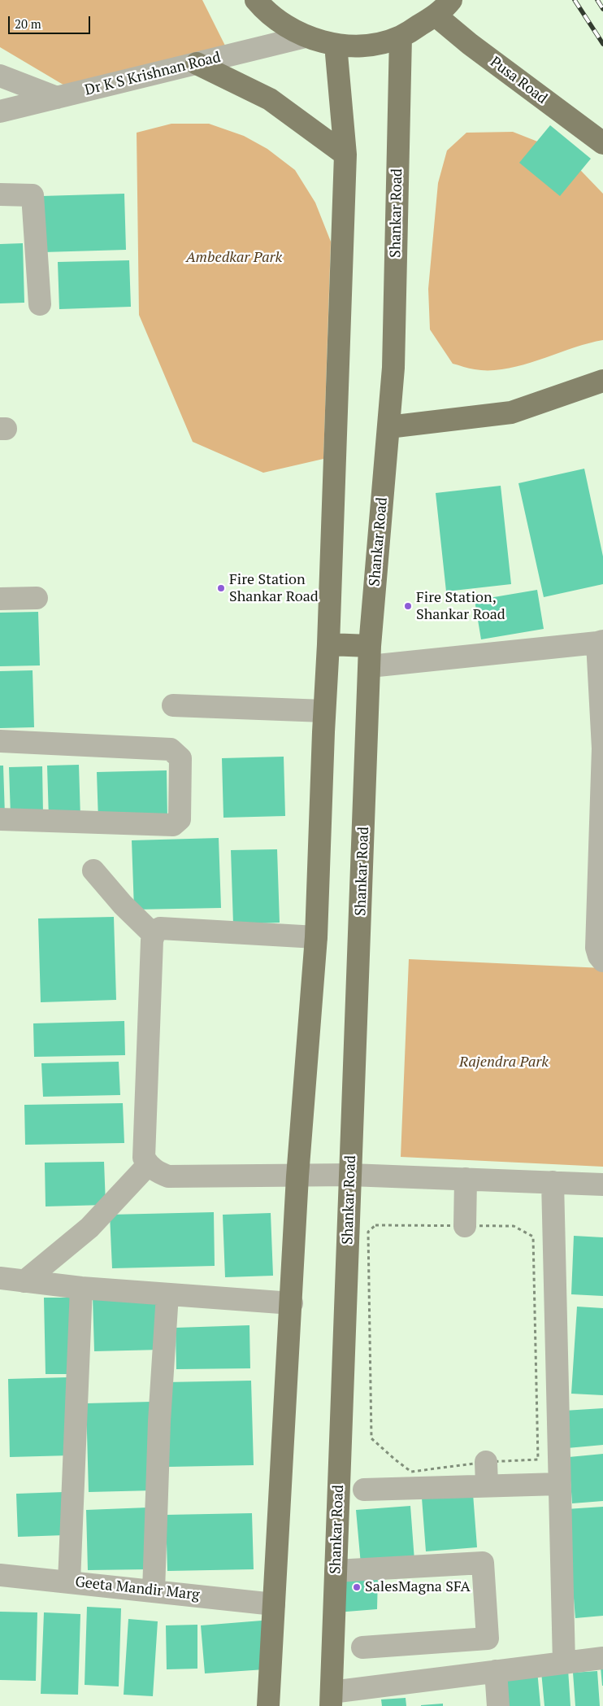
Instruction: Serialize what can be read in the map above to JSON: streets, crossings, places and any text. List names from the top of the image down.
{
  "streets": {
    "main road": ["Pusa Road", "Shankar Road"],
    "street": ["Dr K S Krishnan Road", "Geeta Mandir Marg"]
  },
  "parks": ["Ambedkar Park", "Rajendra Park"],
  "places": ["Fire Station Shankar Road", "Fire Station, Shankar Road", "SalesMagna SFA"],
  "scale_bar": "20 m"
}
